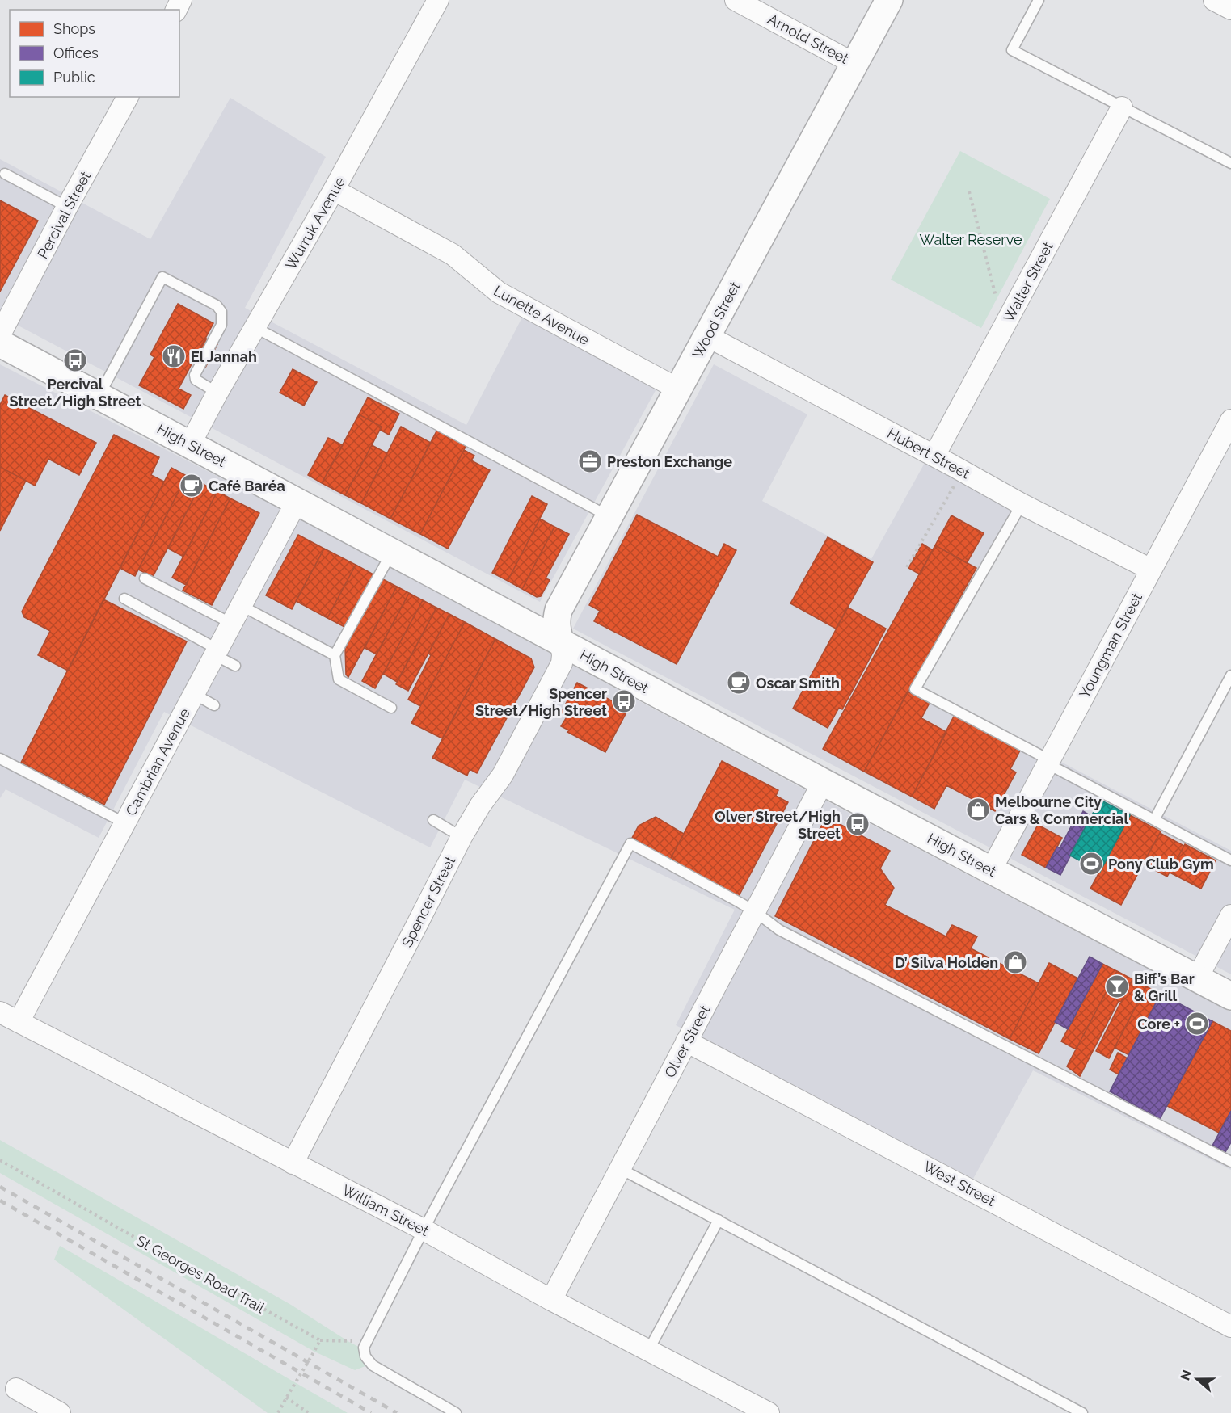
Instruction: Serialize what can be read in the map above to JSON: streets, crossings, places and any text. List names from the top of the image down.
{
  "streets": {
    "main road": ["Wood Street", "High Street"],
    "street": [
      "Arnold Street",
      "Percival Street",
      "Wurruk Avenue",
      "Walter Street",
      "Lunette Avenue",
      "Hubert Street",
      "Youngman Street",
      "Cambrian Avenue",
      "Spencer Street",
      "Olver Street",
      "West Street",
      "William Street"
    ],
    "path": ["St Georges Road Trail"]
  },
  "crossings": [
    ["Arnold Street", "Wood Street"],
    ["Wurruk Avenue", "Lunette Avenue"],
    ["Wurruk Avenue", "High Street"],
    ["Walter Street", "Hubert Street"],
    ["Lunette Avenue", "Wood Street"],
    ["Wood Street", "High Street"],
    ["Wood Street", "Hubert Street"],
    ["Wood Street", "Spencer Street"],
    ["High Street", "Youngman Street"],
    ["High Street", "Cambrian Avenue"],
    ["High Street", "Spencer Street"],
    ["High Street", "Olver Street"],
    ["Hubert Street", "Youngman Street"],
    ["Cambrian Avenue", "William Street"],
    ["Spencer Street", "William Street"],
    ["Olver Street", "West Street"],
    ["Olver Street", "William Street"]
  ],
  "parks": ["Walter Reserve"],
  "places": {
    "restaurant": ["El Jannah"],
    "bus stop": ["Percival Street/High Street", "Spencer Street/High Street", "Olver Street/High Street"],
    "office": ["Preston Exchange"],
    "cafe": ["Café Baréa", "Oscar Smith"],
    "shop": ["Melbourne City Cars & Commercial", "D’ Silva Holden"],
    "sports": ["Pony Club Gym", "Core +"],
    "bar": ["Biff’s Bar & Grill"]
  },
  "legend": ["Shops", "Offices", "Public"],
  "north": "left"
}
